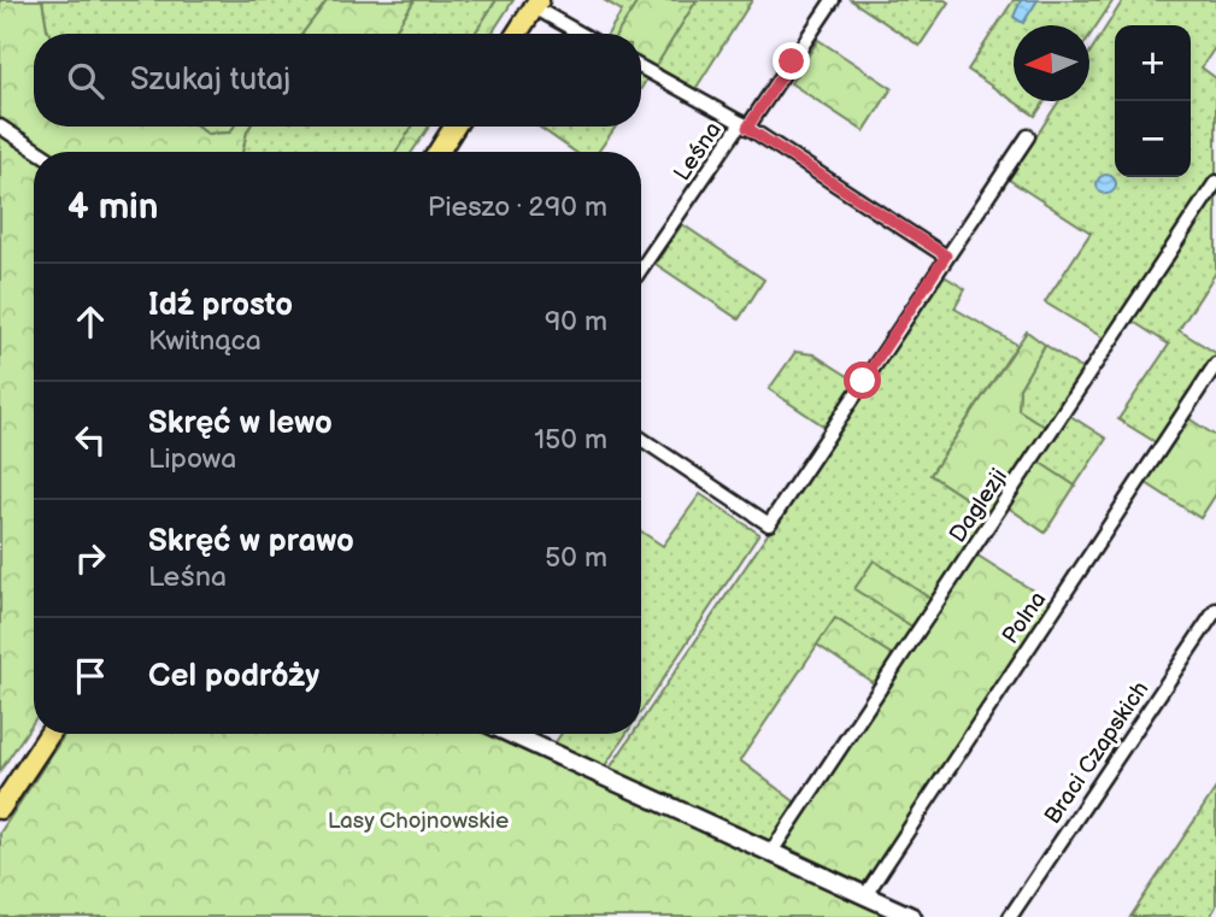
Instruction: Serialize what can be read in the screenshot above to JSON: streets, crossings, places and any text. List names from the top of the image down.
{
  "streets": {
    "street": [
      "Leśna",
      "Daglezji",
      "Polna",
      "Braci Czapskich"
    ]
  },
  "parks": ["Lasy Chojnowskie"],
  "north": "left",
  "page": {
    "map_buttons": ["+", "−"],
    "search": "Szukaj tutaj",
    "heading": ["4 min", "Pieszo · 290 m"],
    "list": [
      ["Idź prosto", "Kwitnąca", "90 m"],
      ["Skręć w lewo", "Lipowa", "150 m"],
      ["Skręć w prawo", "Leśna", "50 m"],
      "Cel podróży"
    ]
  }
}
